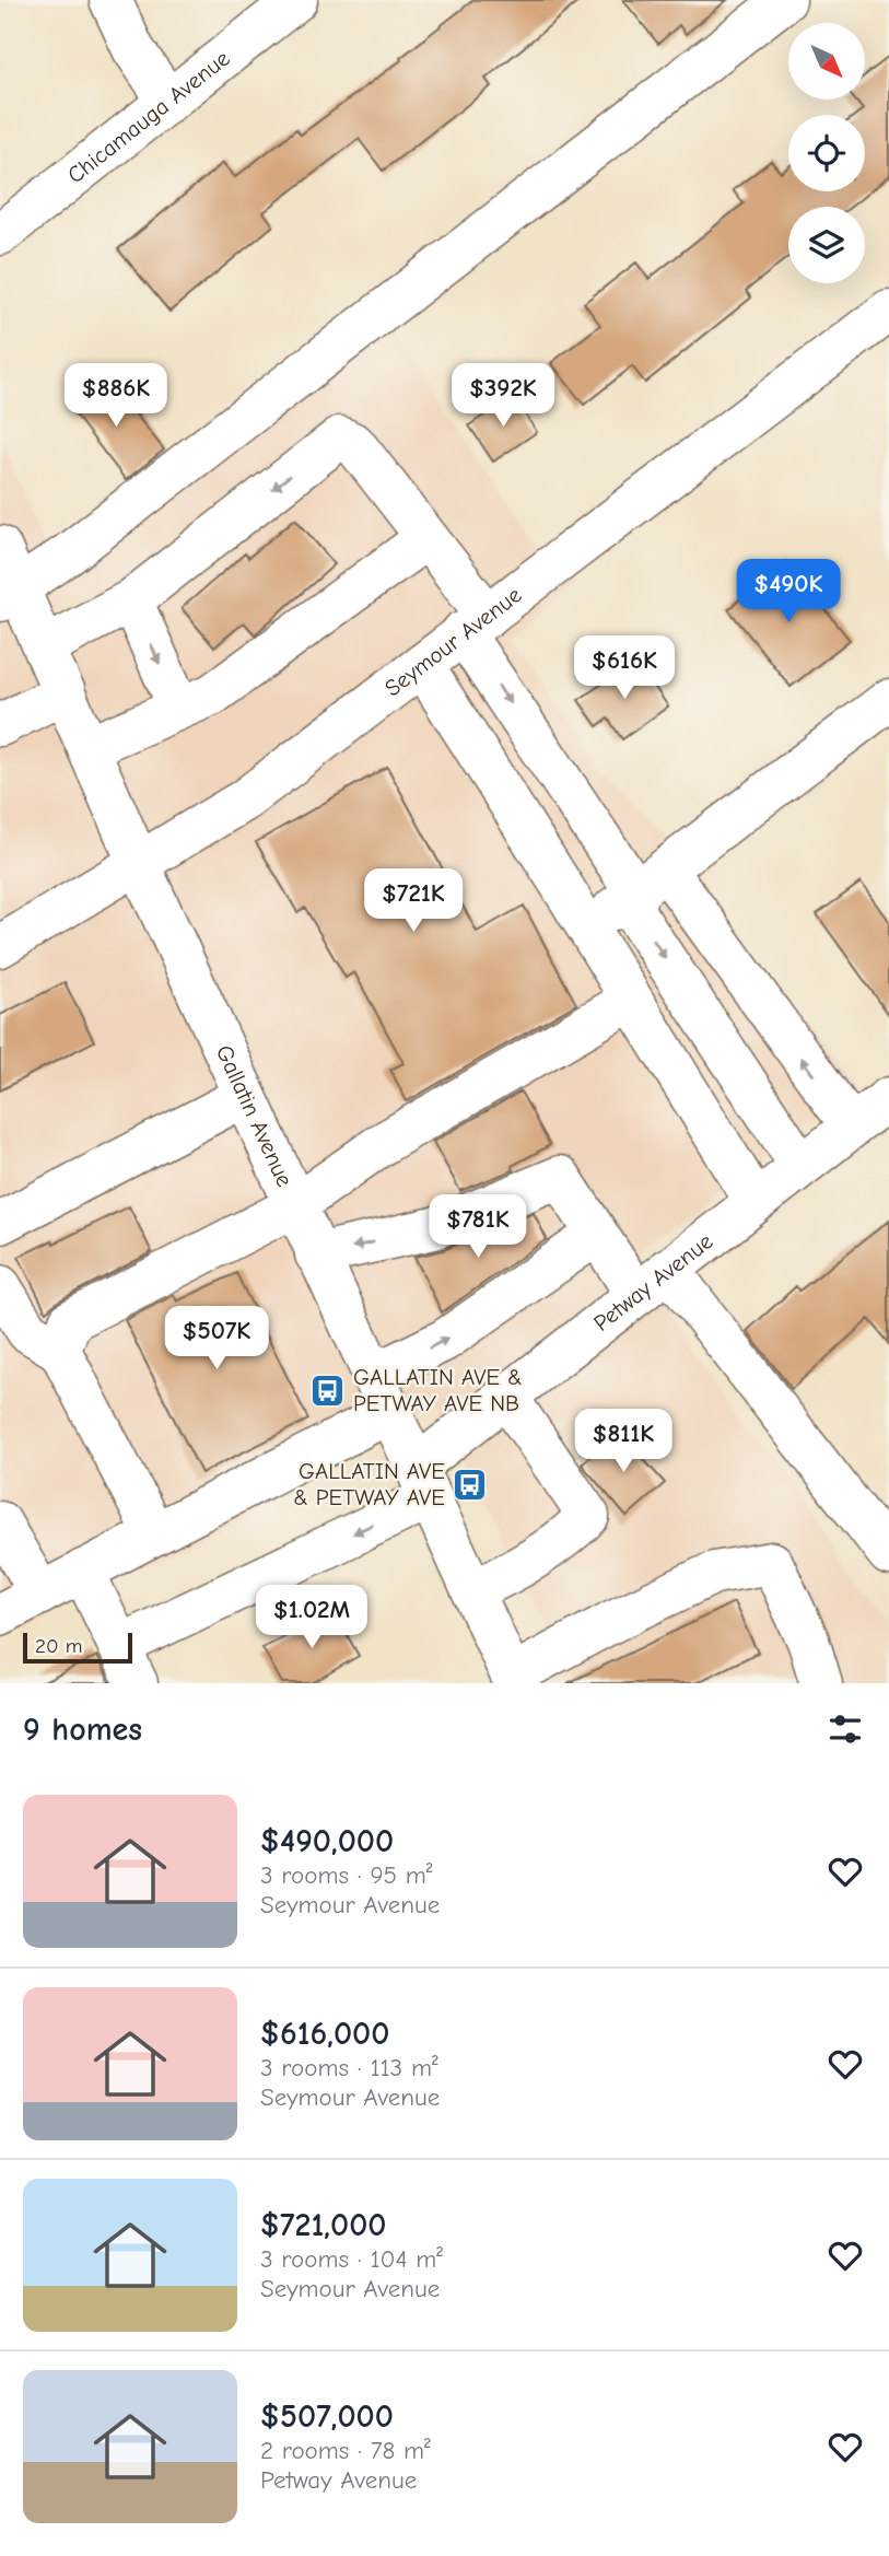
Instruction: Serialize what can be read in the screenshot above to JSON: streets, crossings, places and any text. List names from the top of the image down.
{
  "streets": {
    "street": [
      "Chicamauga Avenue",
      "Seymour Avenue",
      "Gallatin Avenue",
      "Petway Avenue"
    ]
  },
  "crossings": [
    ["Seymour Avenue", "Gallatin Avenue"],
    ["Gallatin Avenue", "Petway Avenue"]
  ],
  "places": {
    "bus stop": ["GALLATIN AVE & PETWAY AVE NB", "GALLATIN AVE & PETWAY AVE"]
  },
  "scale_bar": "20 m",
  "north": "bottom right",
  "page": {
    "price": [
      "$886K",
      "$392K",
      "$490K",
      "$616K",
      "$721K",
      "$781K",
      "$507K",
      "$811K",
      "$1.02M"
    ],
    "scale": "20 m",
    "heading": "9 homes",
    "list": [
      {
        "name": "$490,000",
        "note": "3 rooms · 95 m² · Seymour Avenue"
      },
      {
        "name": "$616,000",
        "note": "3 rooms · 113 m² · Seymour Avenue"
      },
      {
        "name": "$721,000",
        "note": "3 rooms · 104 m² · Seymour Avenue"
      },
      {
        "name": "$507,000",
        "note": "2 rooms · 78 m² · Petway Avenue"
      }
    ]
  }
}
